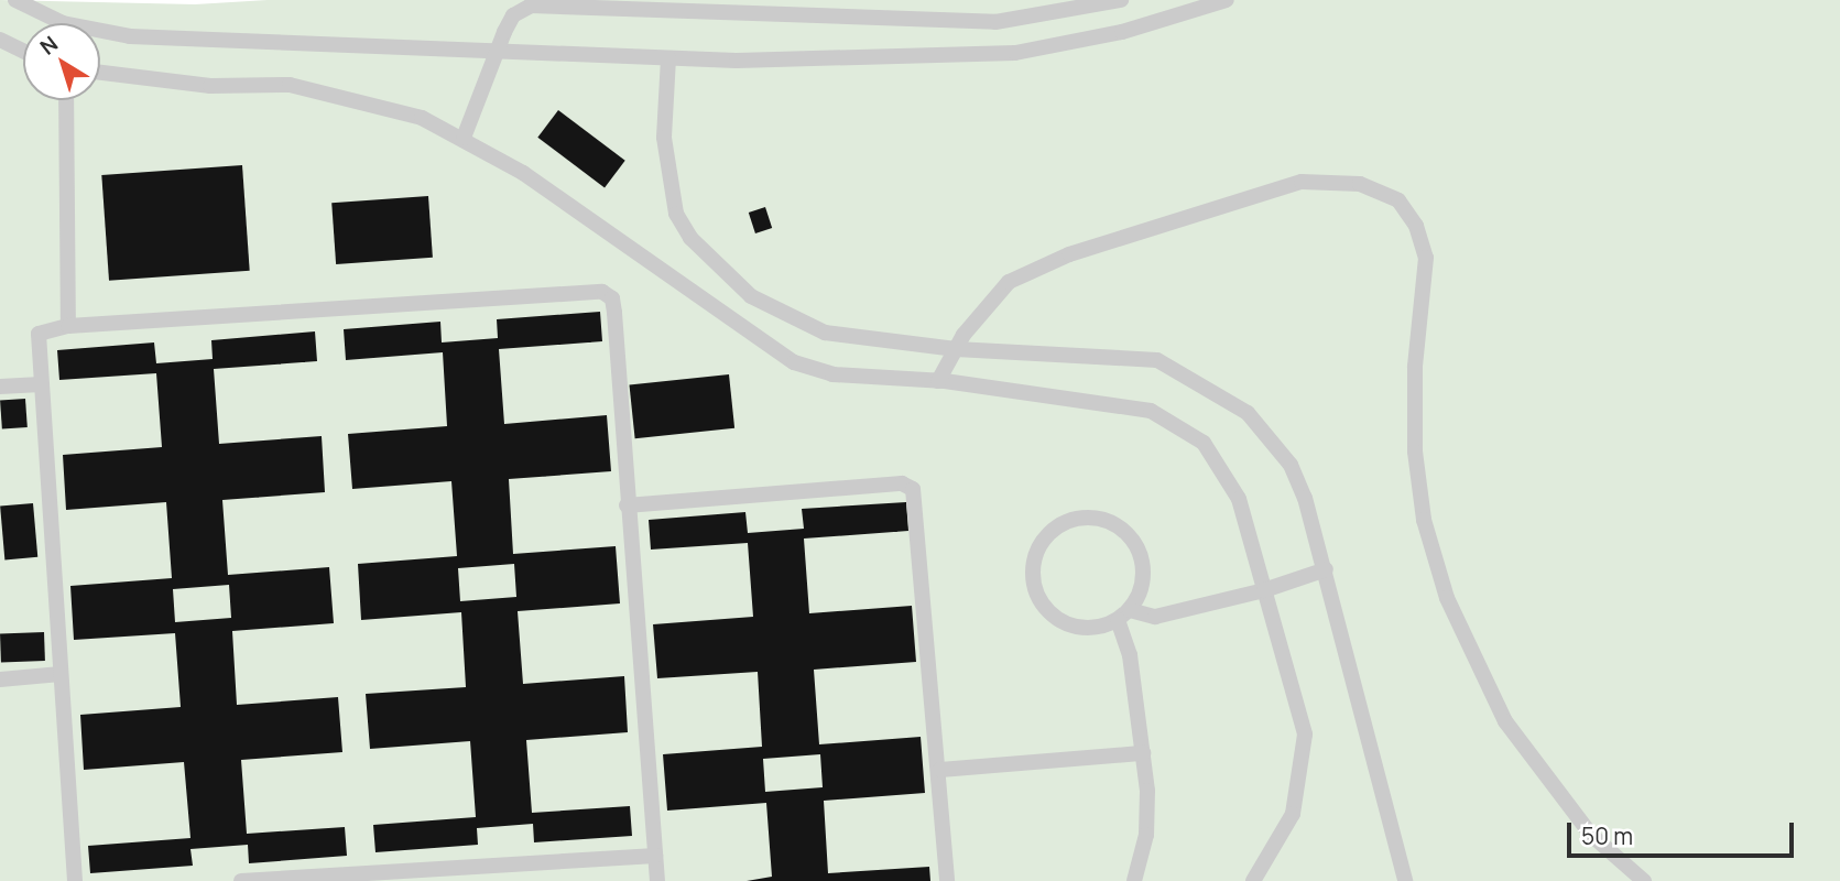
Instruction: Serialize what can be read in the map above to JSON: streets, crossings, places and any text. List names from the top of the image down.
{
  "scale_bar": "50 m",
  "north": "top left"
}
